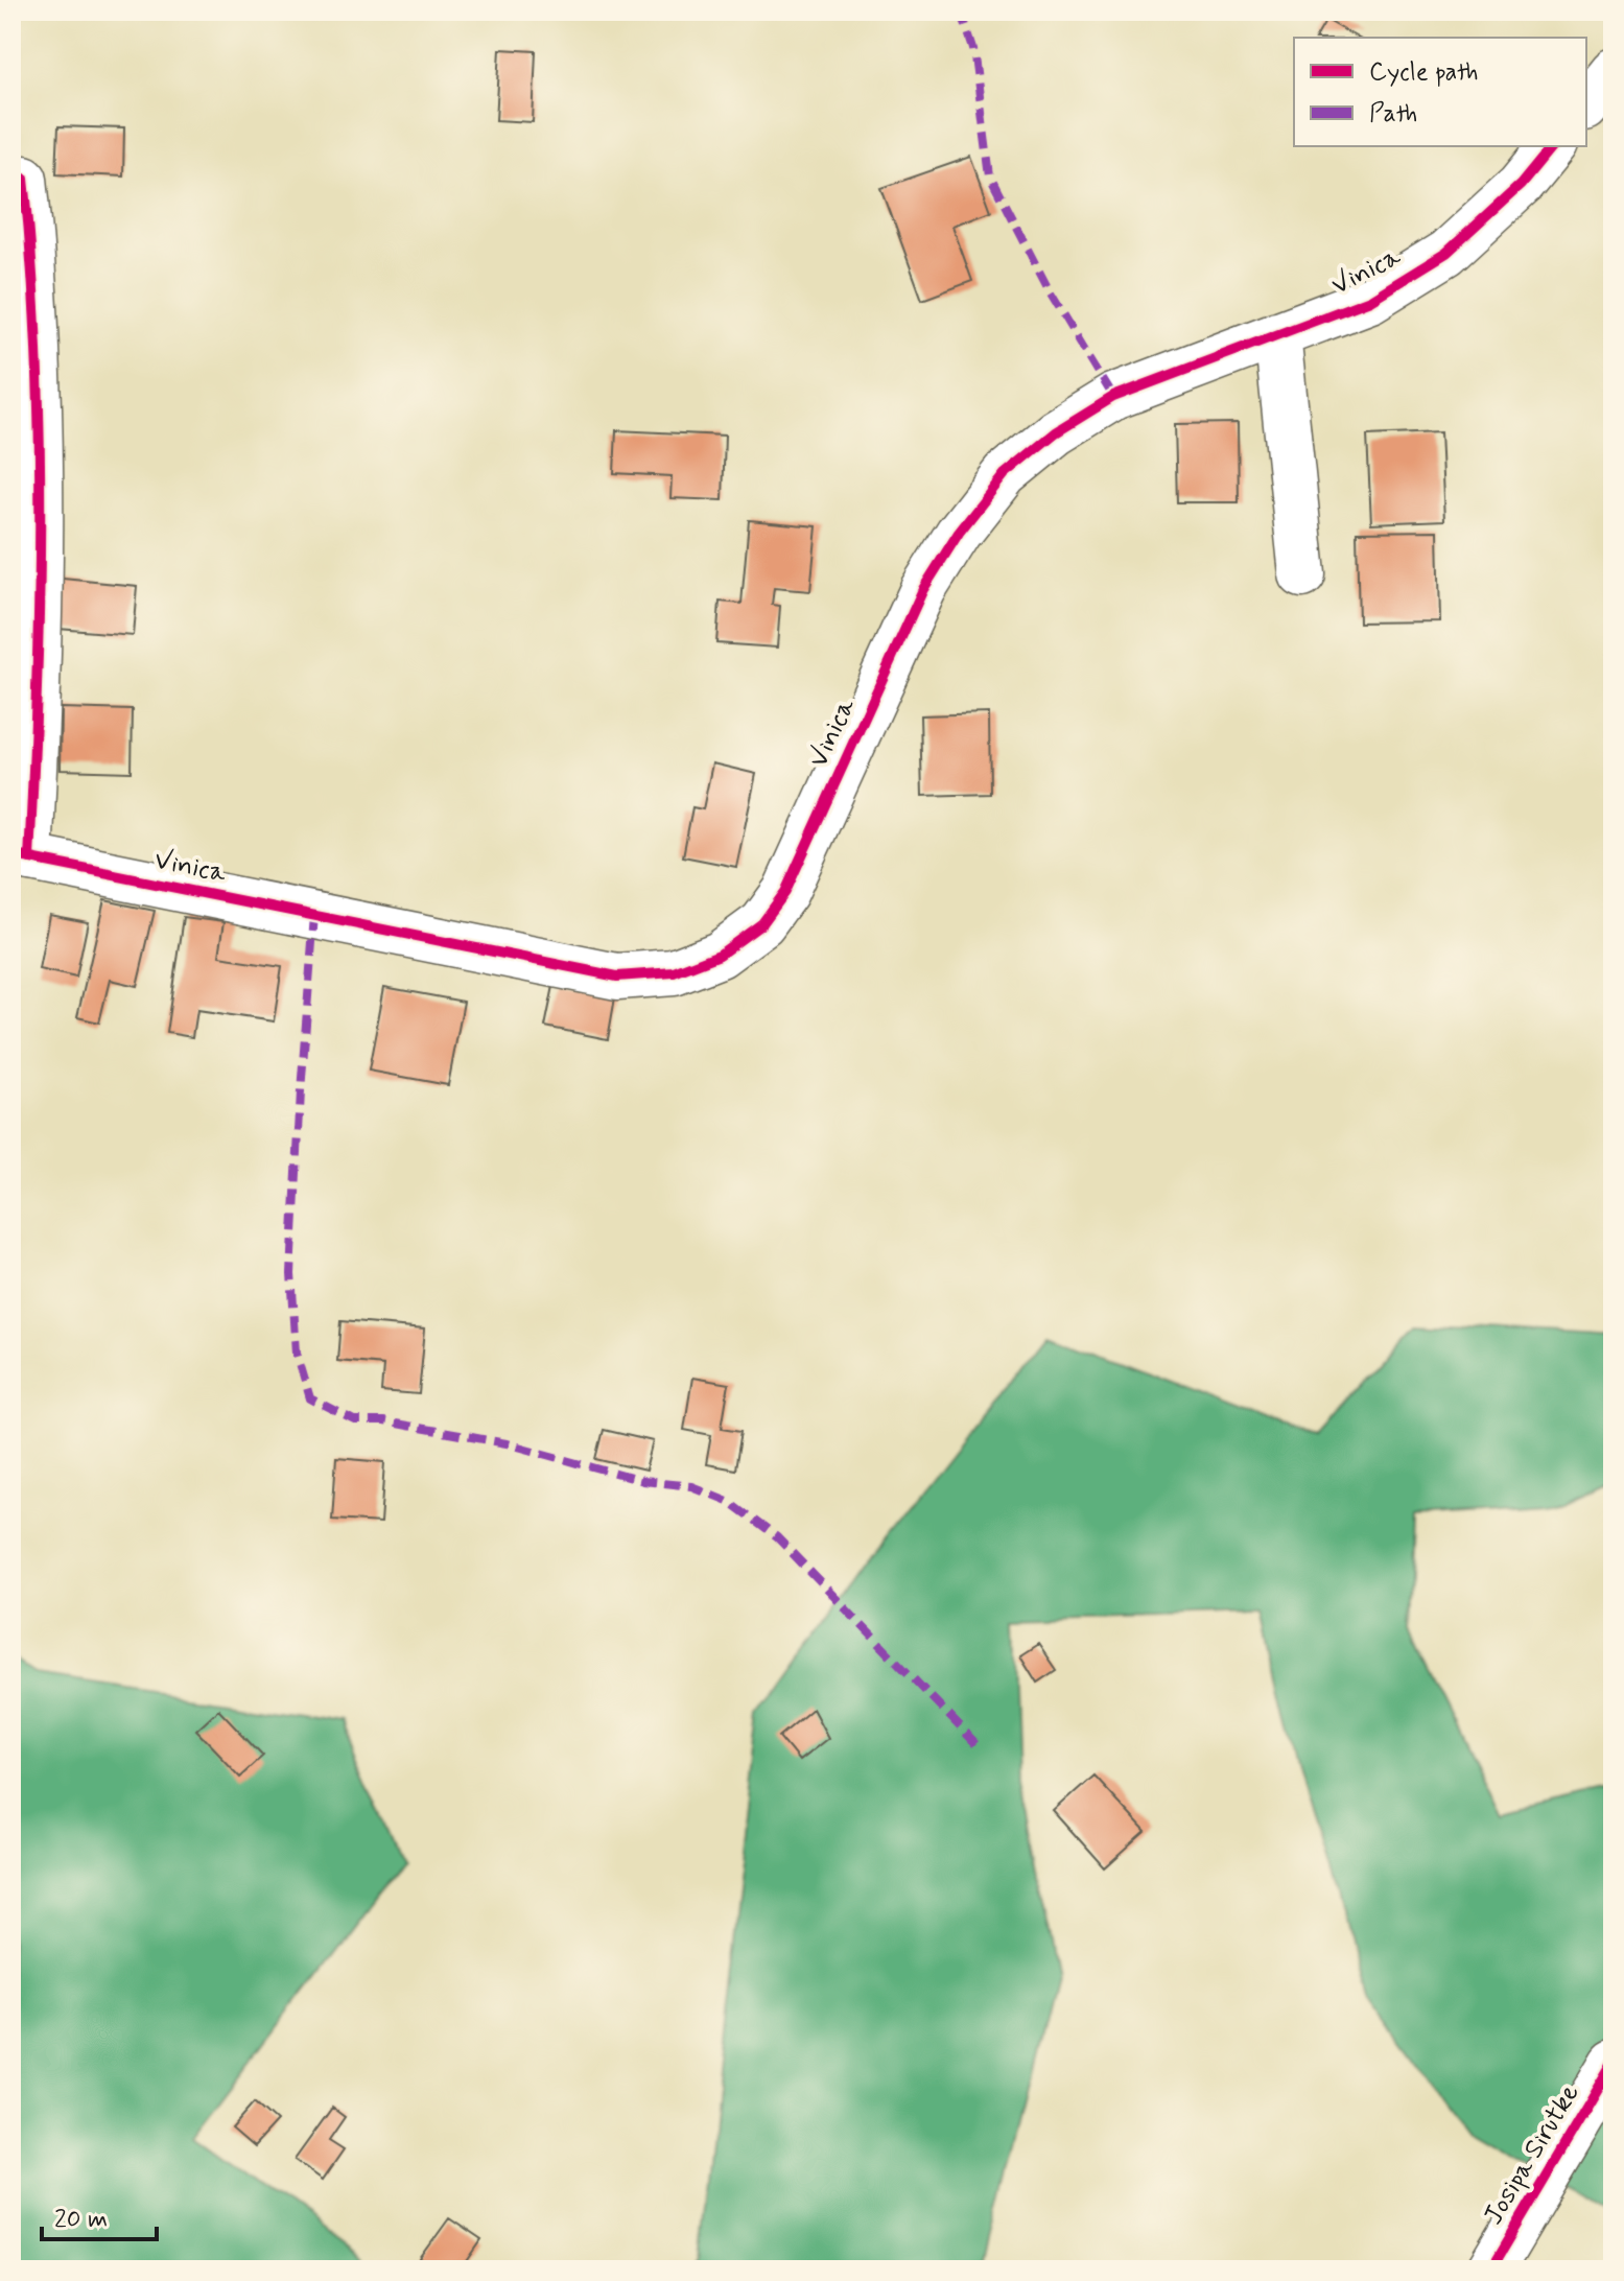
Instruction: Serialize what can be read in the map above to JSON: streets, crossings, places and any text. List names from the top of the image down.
{
  "streets": {
    "street": ["Vinica", "Josipa Sirutke"]
  },
  "legend": ["Cycle path", "Path"],
  "scale_bar": "20 m"
}
